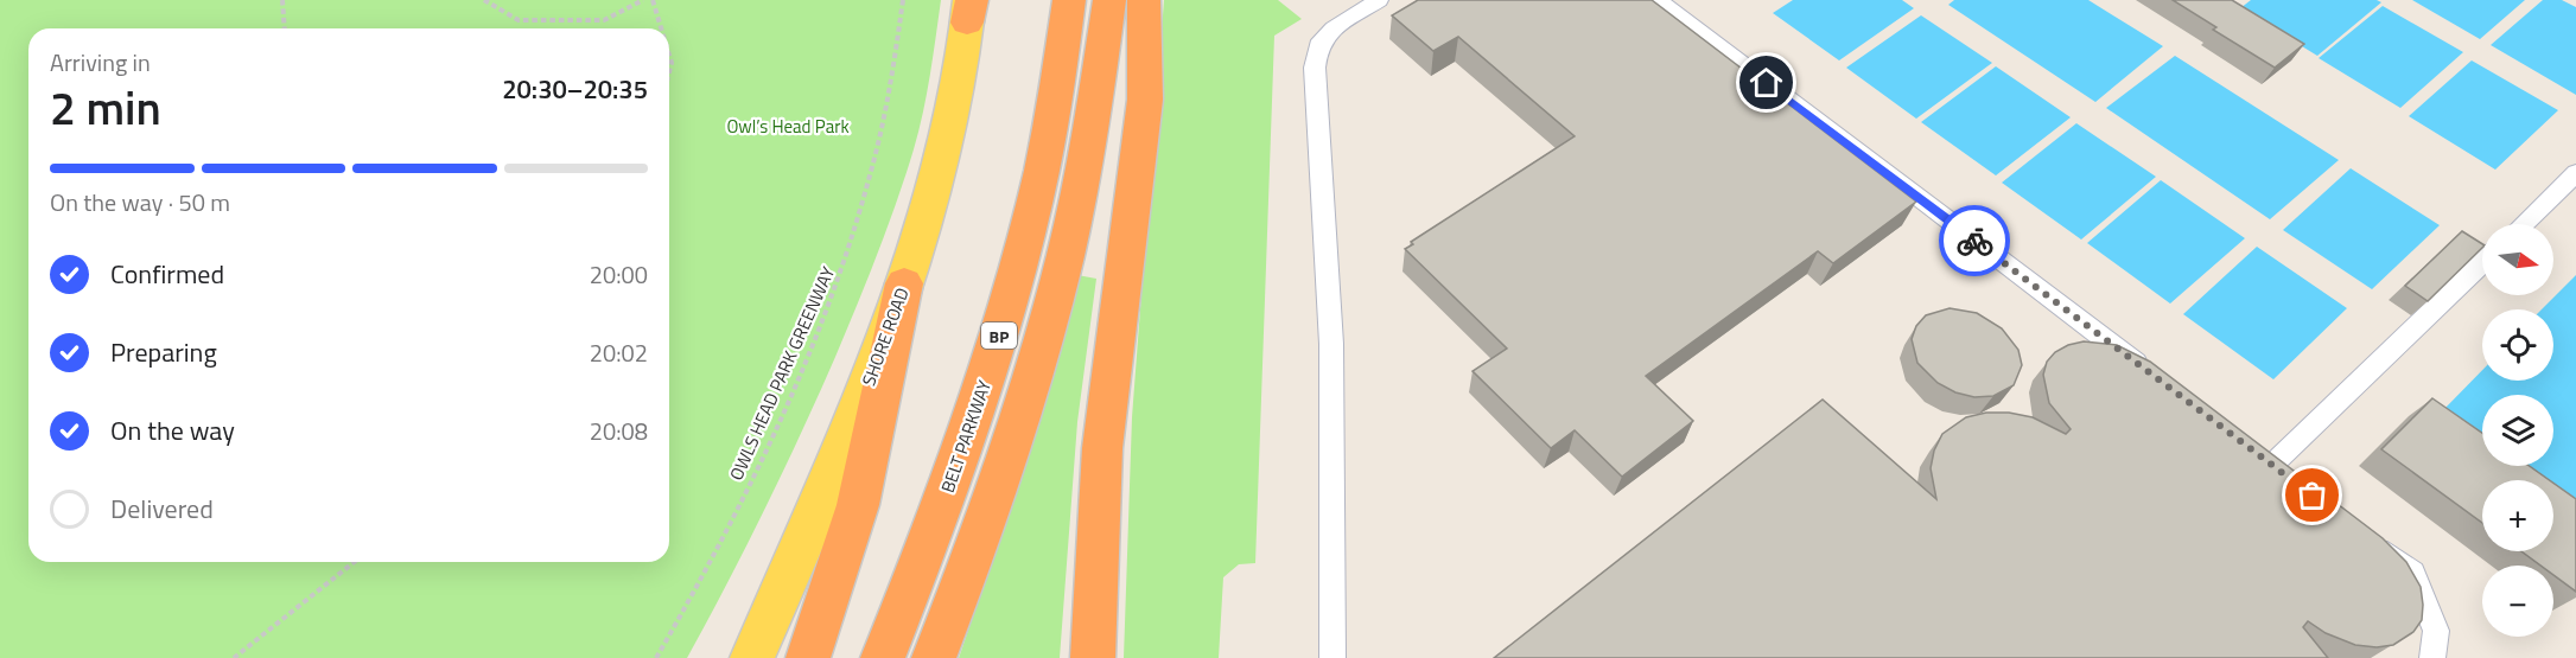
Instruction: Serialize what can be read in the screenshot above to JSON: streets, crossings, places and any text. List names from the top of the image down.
{
  "streets": {
    "highway": ["BP", "BELT PARKWAY"],
    "main road": ["SHORE ROAD"],
    "path": ["OWLS HEAD PARK GREENWAY"]
  },
  "parks": ["Owl’s Head Park"],
  "north": "right",
  "page": {
    "heading": ["2 min", "Arriving in", "20:30–20:35"],
    "bar": "On the way · 50 m",
    "map_buttons": ["+", "−"],
    "list": [
      ["Confirmed", "20:00"],
      ["Preparing", "20:02"],
      ["On the way", "20:08"],
      "Delivered"
    ]
  }
}
